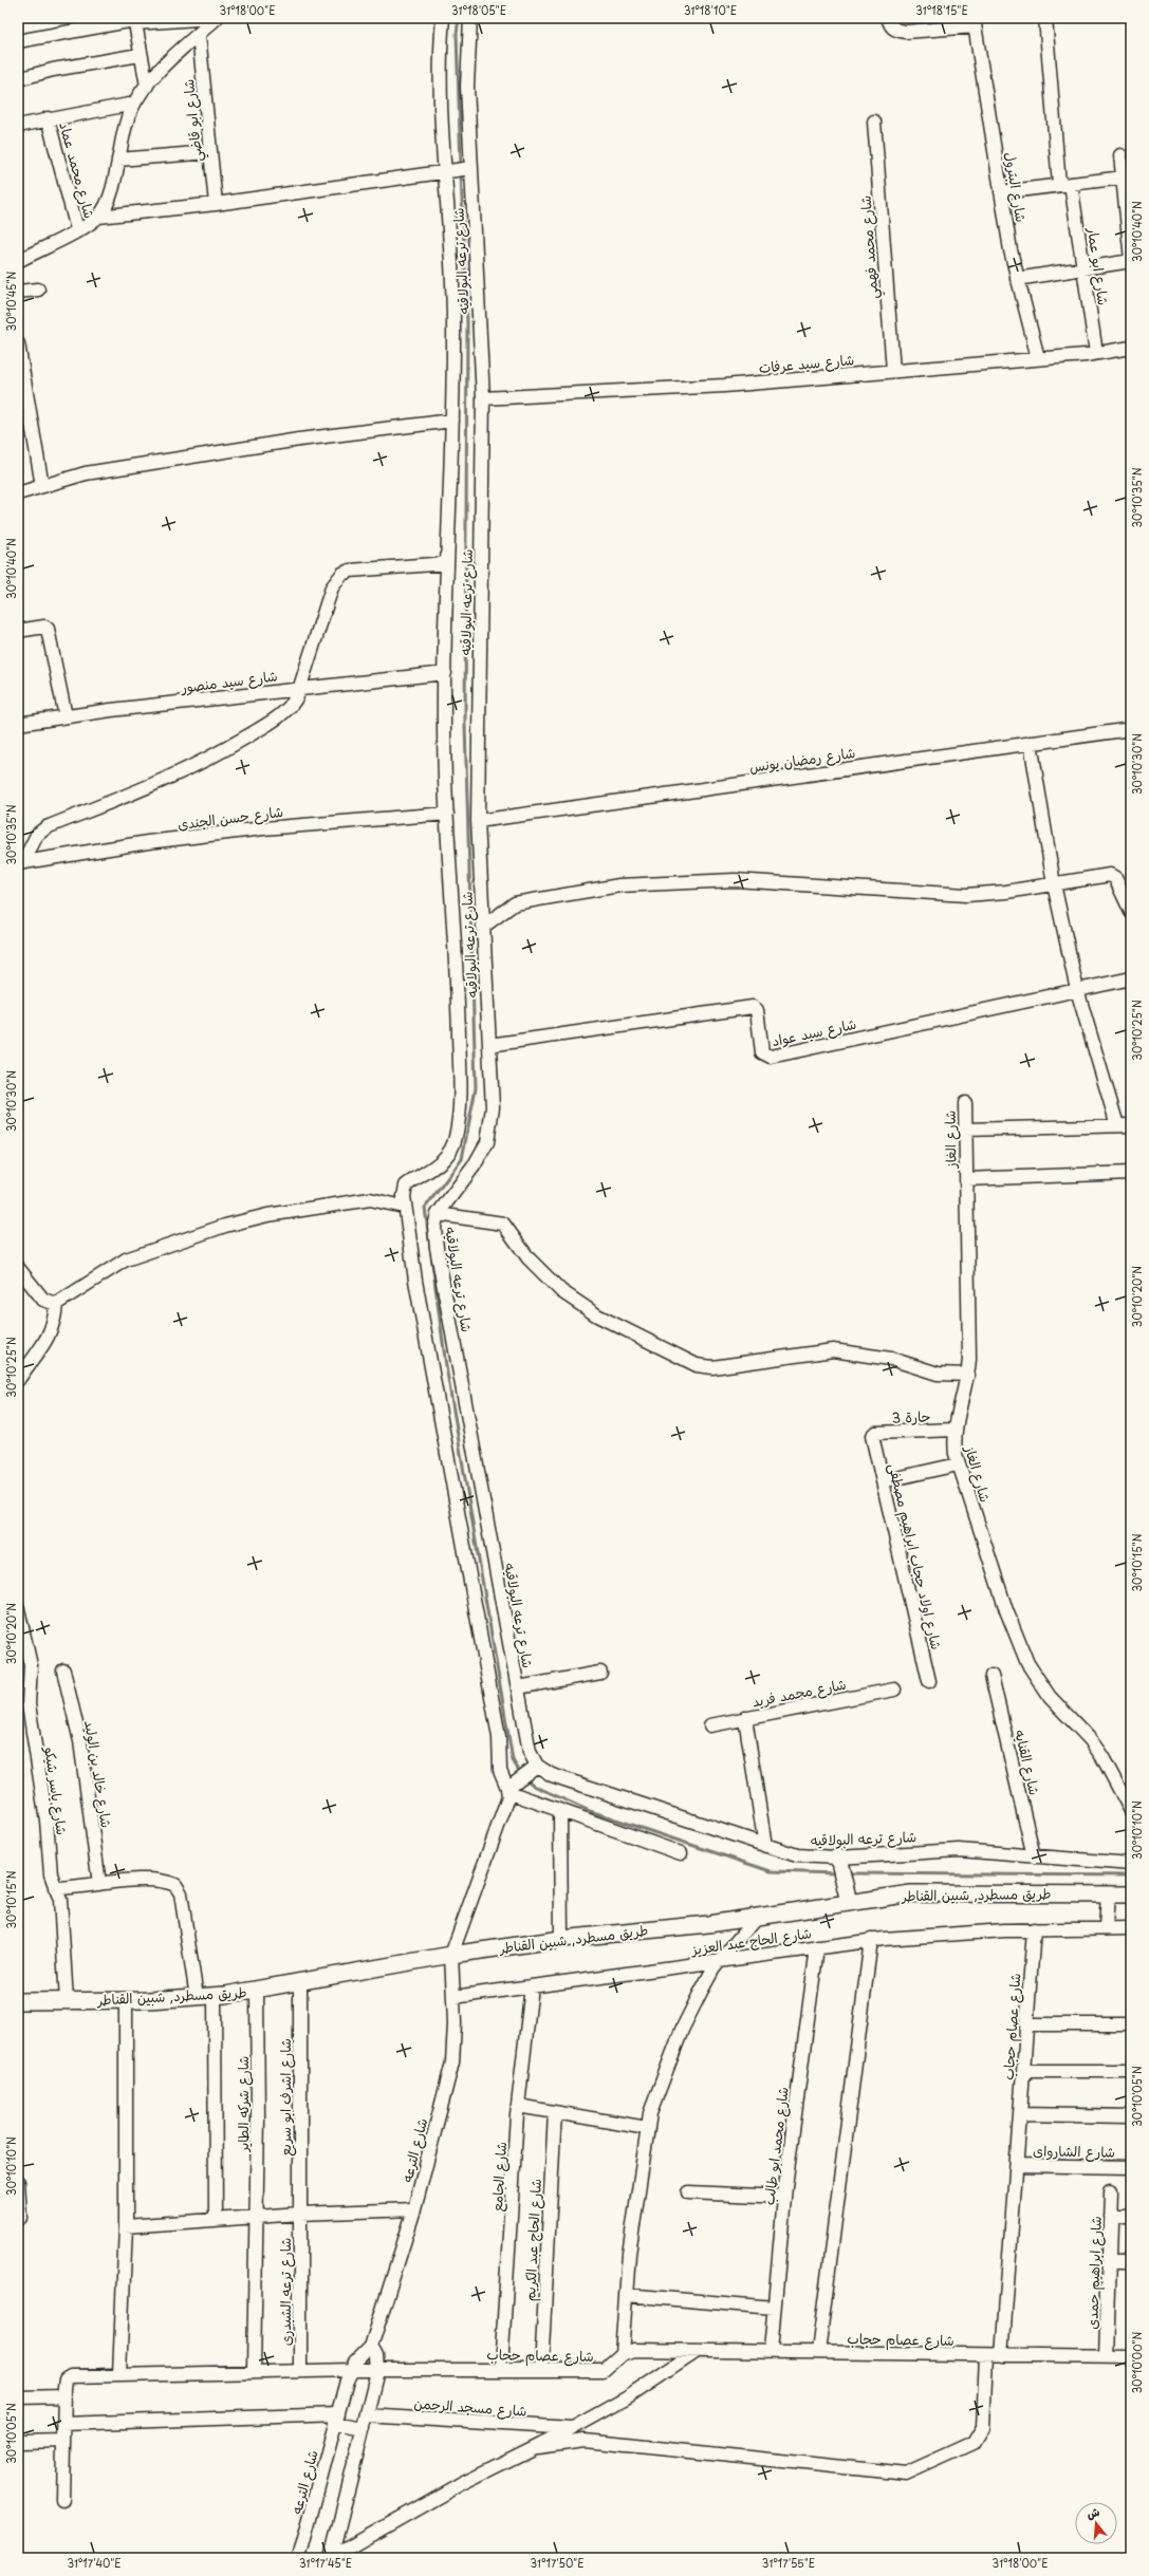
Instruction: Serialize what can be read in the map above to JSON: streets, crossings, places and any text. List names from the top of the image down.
{
  "streets": {
    "main road": ["طريق مسطرد, شبين القناطر"],
    "street": [
      "شارع ابو قاضي",
      "شارع محمد عماد",
      "شارع البترول",
      "شارع محمد فهمي",
      "شارع ترعه البولاقيه",
      "شارع ابو عمار",
      "شارع سيد عرفات",
      "شارع سيد منصور",
      "شارع رمضان يونس",
      "شارع حسن الجندى",
      "شارع سيد عواد",
      "شارع الغاز",
      "حارة 3",
      "شارع اولاد حجاب ابراهيم مصطفى",
      "شارع محمد فريد",
      "شارع القنايه",
      "شارع خالد بن الوليد",
      "شارع ياسر شيكو",
      "شارع الحاج عبد العزيز",
      "شارع عصام حجاب",
      "شارع اشرف ابو سريع",
      "شارع شركه الطاير",
      "شارع محمد ابو طالب",
      "شارع الترعه",
      "شارع الشارواى",
      "شارع الجامع",
      "شارع الحاج عبد الكريم",
      "شارع ابراهيم حمدى",
      "شارع ترعه الشبدرى",
      "شارع مسجد الرحمن"
    ]
  },
  "crossings": [
    ["شارع البترول", "شارع سيد عرفات"],
    ["شارع محمد فهمي", "شارع سيد عرفات"],
    ["شارع ترعه البولاقيه", "شارع سيد عرفات"],
    ["شارع ترعه البولاقيه", "شارع سيد منصور"],
    ["شارع ترعه البولاقيه", "شارع رمضان يونس"],
    ["شارع ترعه البولاقيه", "شارع حسن الجندى"],
    ["شارع ترعه البولاقيه", "شارع سيد عواد"],
    ["شارع ترعه البولاقيه", "شارع القنايه"],
    ["شارع ابو عمار", "شارع سيد عرفات"],
    ["شارع الغاز", "حارة 3"],
    ["حارة 3", "شارع اولاد حجاب ابراهيم مصطفى"],
    ["شارع ياسر شيكو", "طريق مسطرد, شبين القناطر"],
    ["طريق مسطرد, شبين القناطر", "شارع اشرف ابو سريع"],
    ["طريق مسطرد, شبين القناطر", "شارع شركه الطاير"],
    ["طريق مسطرد, شبين القناطر", "شارع الترعه"],
    ["شارع الحاج عبد العزيز", "شارع عصام حجاب"],
    ["شارع الحاج عبد العزيز", "شارع محمد ابو طالب"],
    ["شارع الحاج عبد العزيز", "شارع الترعه"],
    ["شارع الحاج عبد العزيز", "شارع الجامع"],
    ["شارع عصام حجاب", "شارع شركه الطاير"],
    ["شارع عصام حجاب", "شارع محمد ابو طالب"],
    ["شارع عصام حجاب", "شارع الترعه"],
    ["شارع عصام حجاب", "شارع الشارواى"],
    ["شارع عصام حجاب", "شارع الجامع"],
    ["شارع عصام حجاب", "شارع الحاج عبد الكريم"],
    ["شارع عصام حجاب", "شارع ترعه الشبدرى"],
    ["شارع اشرف ابو سريع", "شارع ترعه الشبدرى"],
    ["شارع الترعه", "شارع مسجد الرحمن"]
  ],
  "north": "top",
  "coordinates": [
    "31°18'00\"E",
    "31°18'05\"E",
    "31°18'10\"E",
    "31°18'15\"E",
    "30°10'40\"N",
    "30°10'45\"N",
    "30°10'35\"N",
    "30°10'30\"N",
    "30°10'25\"N",
    "30°10'20\"N",
    "30°10'15\"N",
    "30°10'10\"N",
    "30°10'05\"N",
    "30°10'00\"N",
    "31°17'40\"E",
    "31°17'45\"E",
    "31°17'50\"E",
    "31°17'55\"E"
  ]
}
